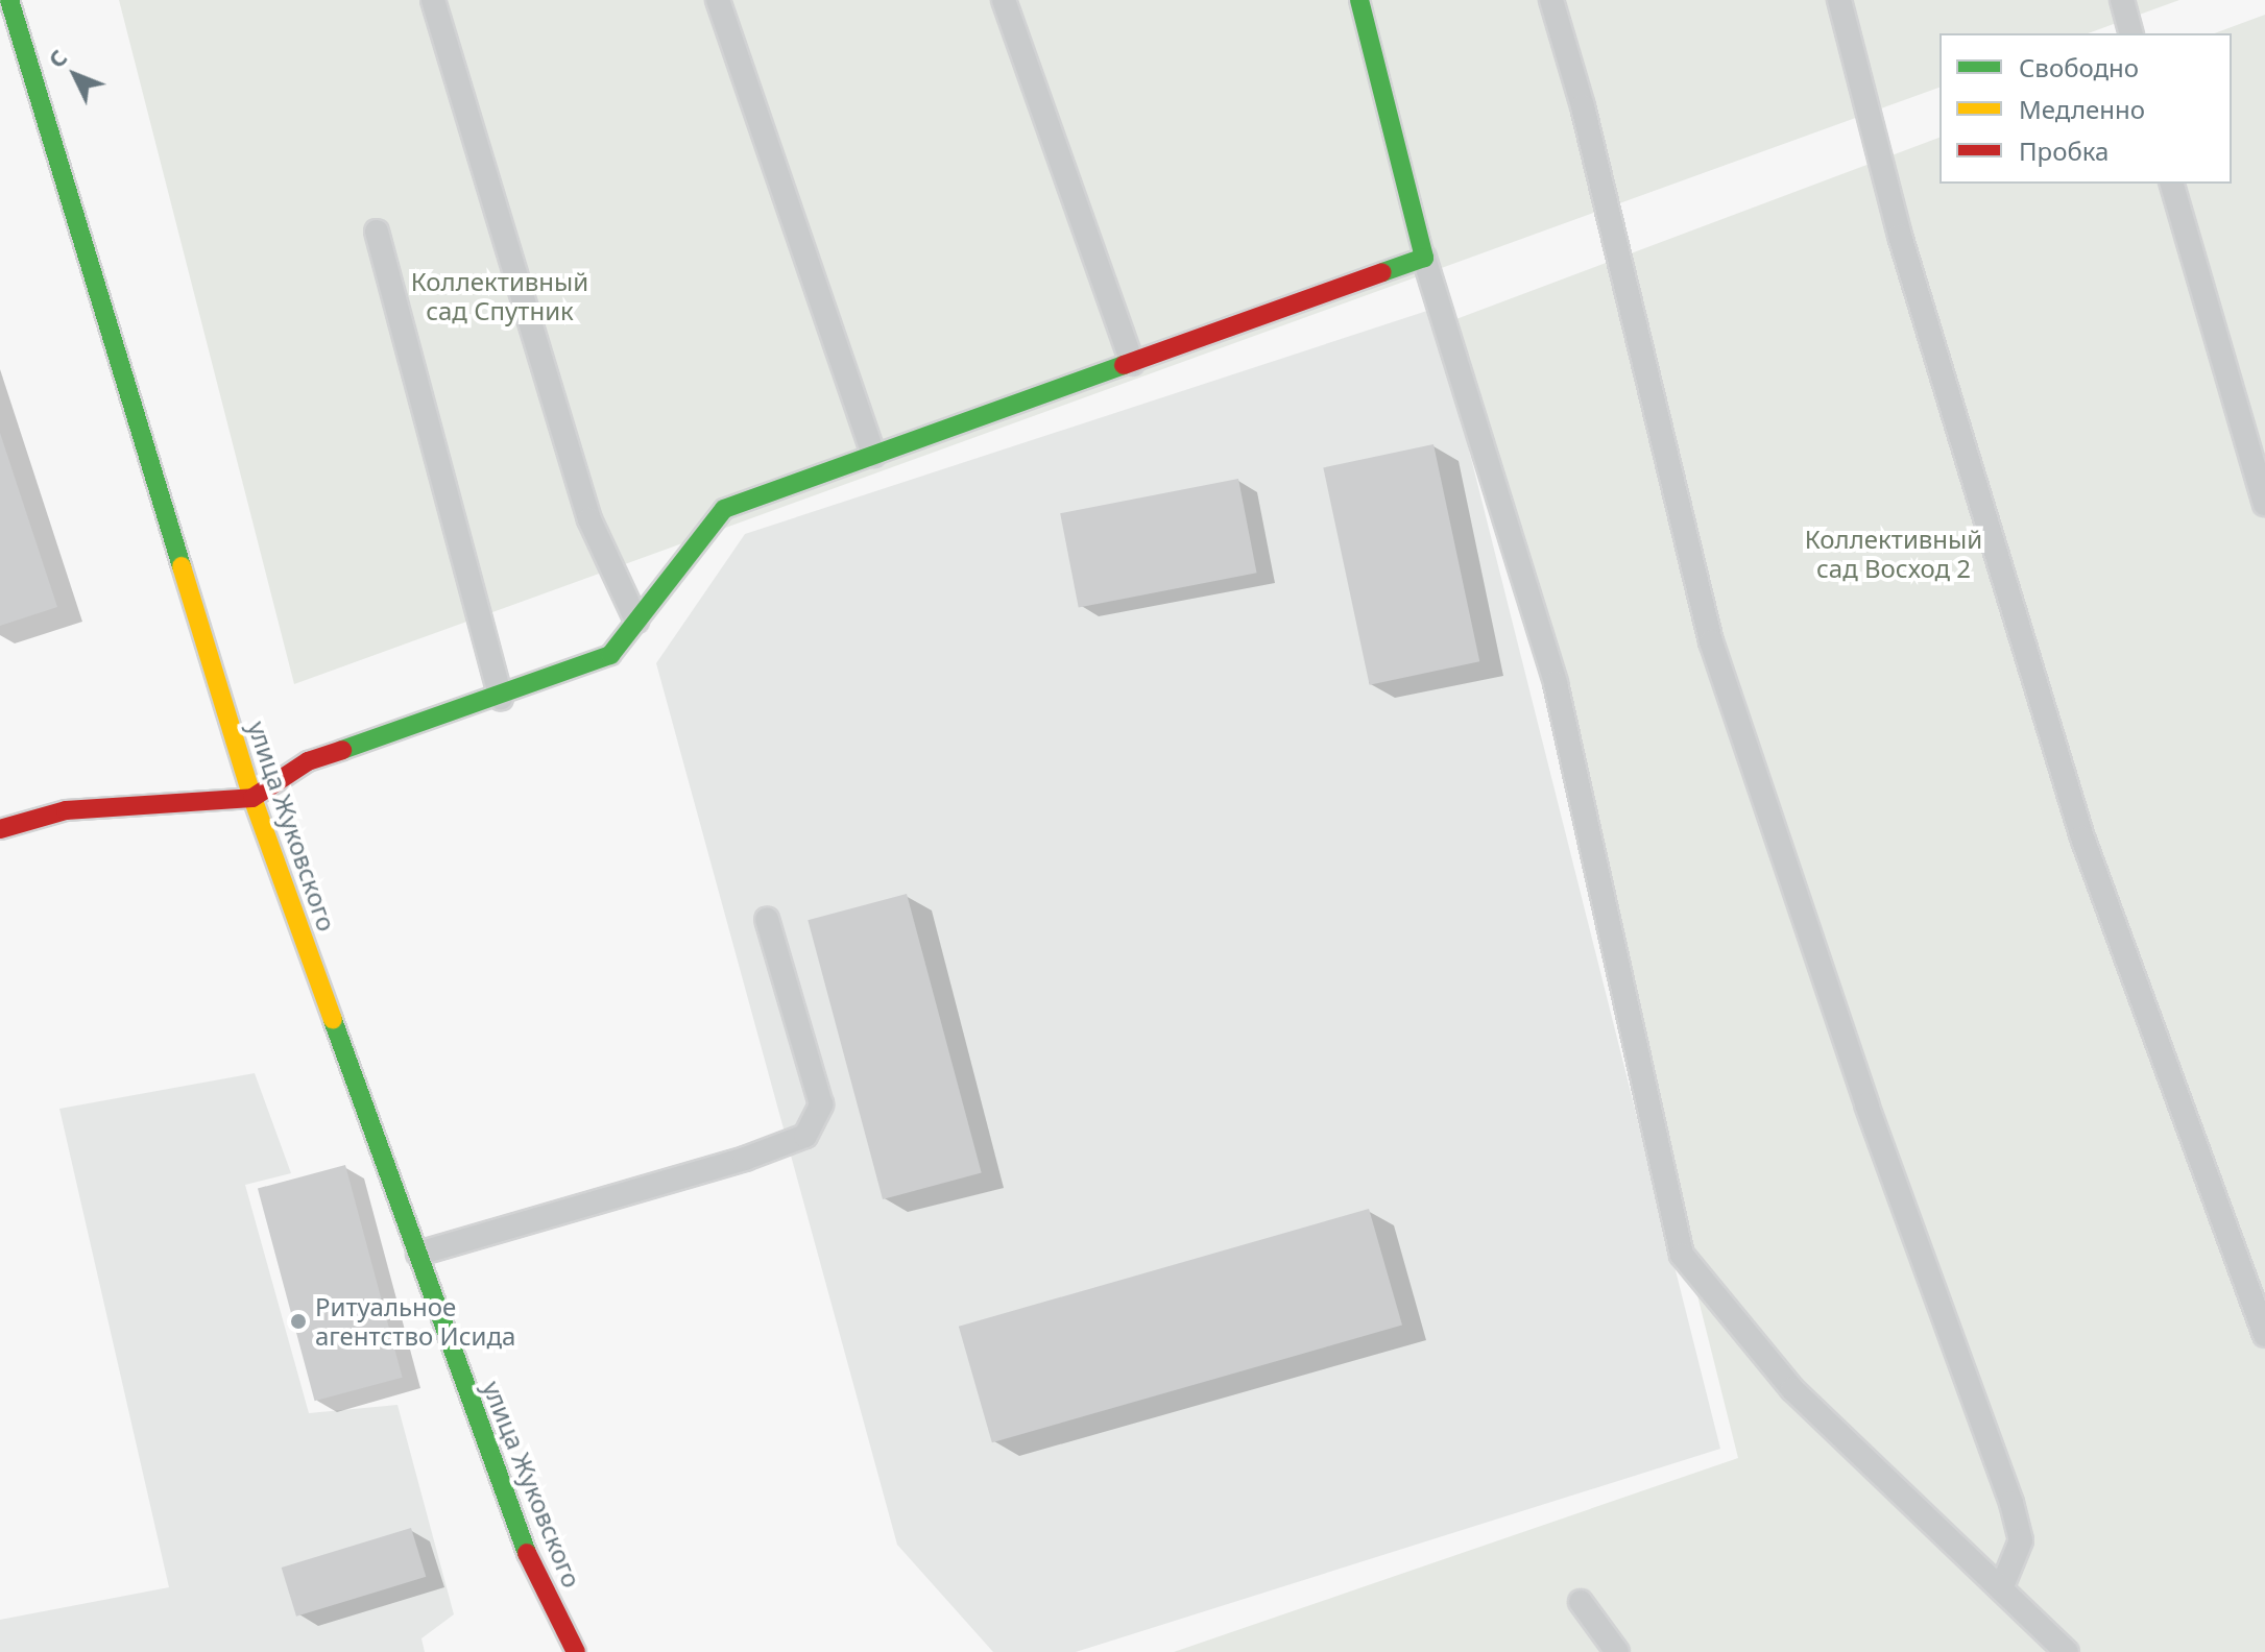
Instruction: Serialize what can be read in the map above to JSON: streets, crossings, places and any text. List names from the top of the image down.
{
  "streets": {
    "street": ["улица Жуковского"]
  },
  "parks": ["Коллективный сад Спутник", "Коллективный сад Восход 2"],
  "places": ["Ритуальное агентство Исида"],
  "legend": ["Свободно", "Медленно", "Пробка"],
  "north": "top left"
}
